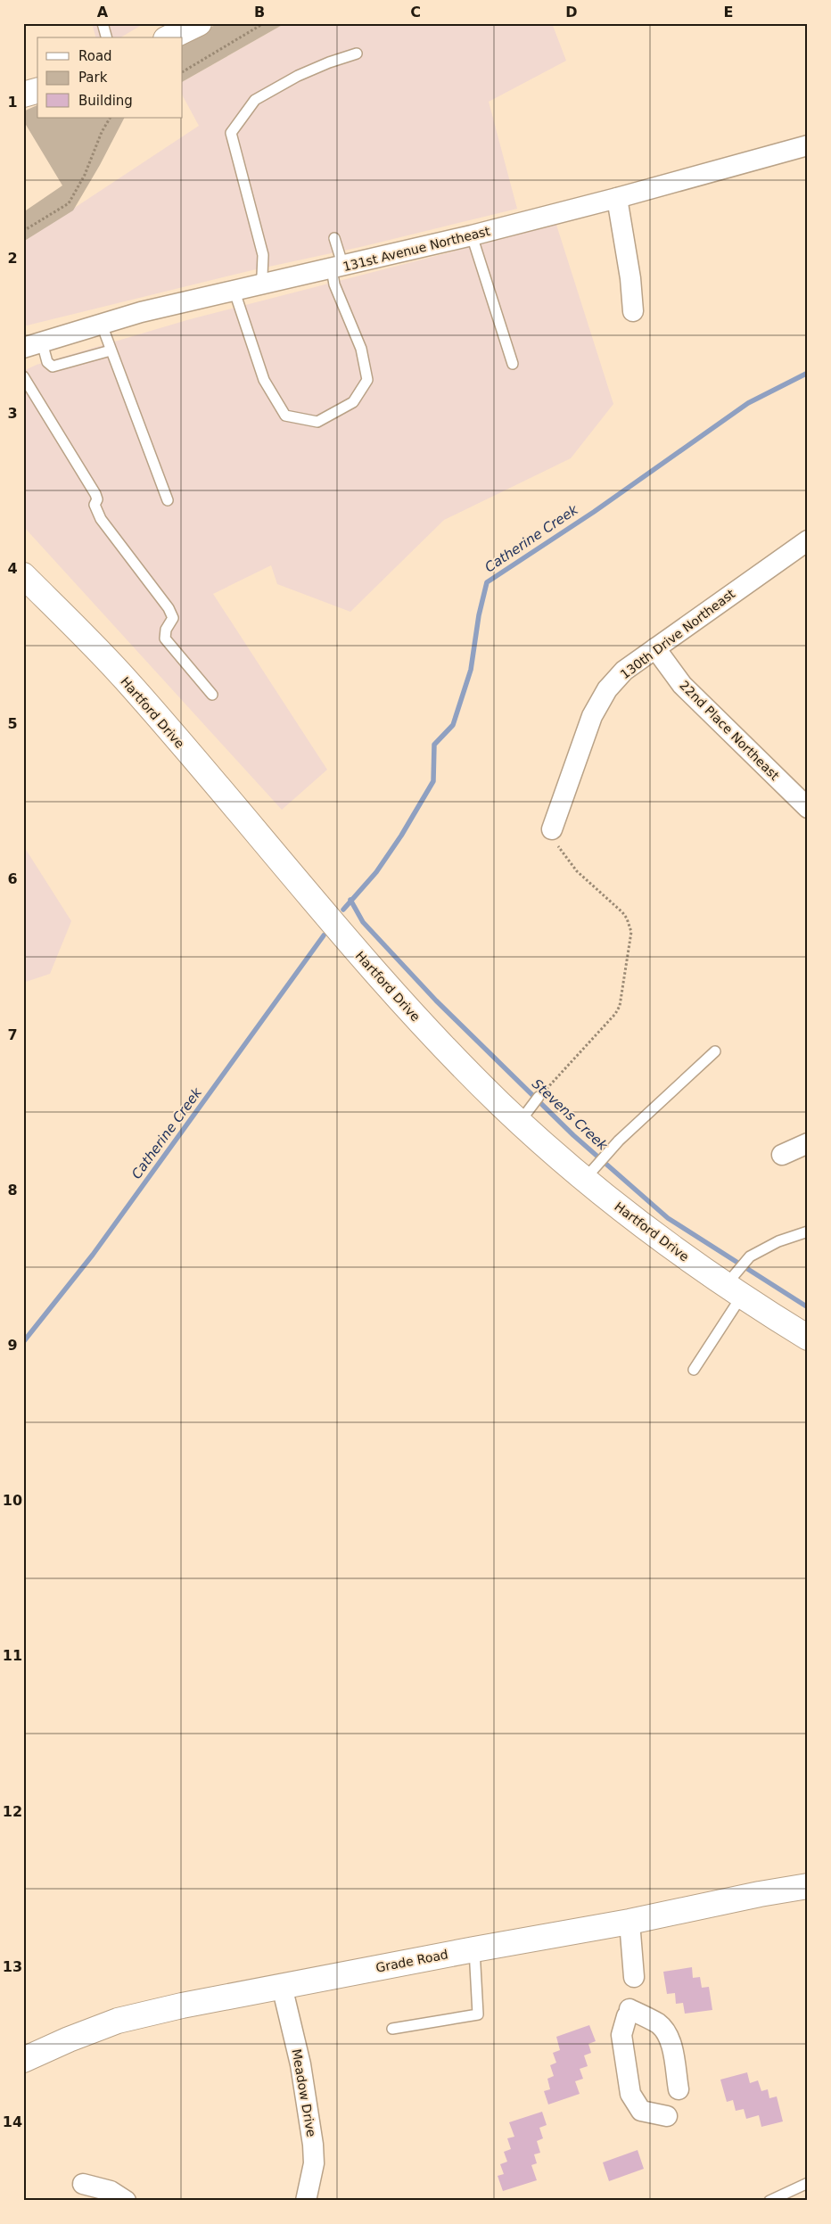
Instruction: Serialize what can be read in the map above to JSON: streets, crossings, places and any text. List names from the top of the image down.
{
  "streets": {
    "main road": ["Hartford Drive", "Grade Road"],
    "street": [
      "131st Avenue Northeast",
      "130th Drive Northeast",
      "22nd Place Northeast",
      "Meadow Drive"
    ]
  },
  "crossings": [
    ["130th Drive Northeast", "22nd Place Northeast"],
    ["Grade Road", "Meadow Drive"]
  ],
  "water": ["Catherine Creek", "Stevens Creek"],
  "legend": ["Road", "Park", "Building"],
  "grid": {
    "columns": [
      "A",
      "B",
      "C",
      "D",
      "E"
    ],
    "rows": [
      "1",
      "2",
      "3",
      "4",
      "5",
      "6",
      "7",
      "8",
      "9",
      "10",
      "11",
      "12",
      "13",
      "14"
    ]
  }
}
